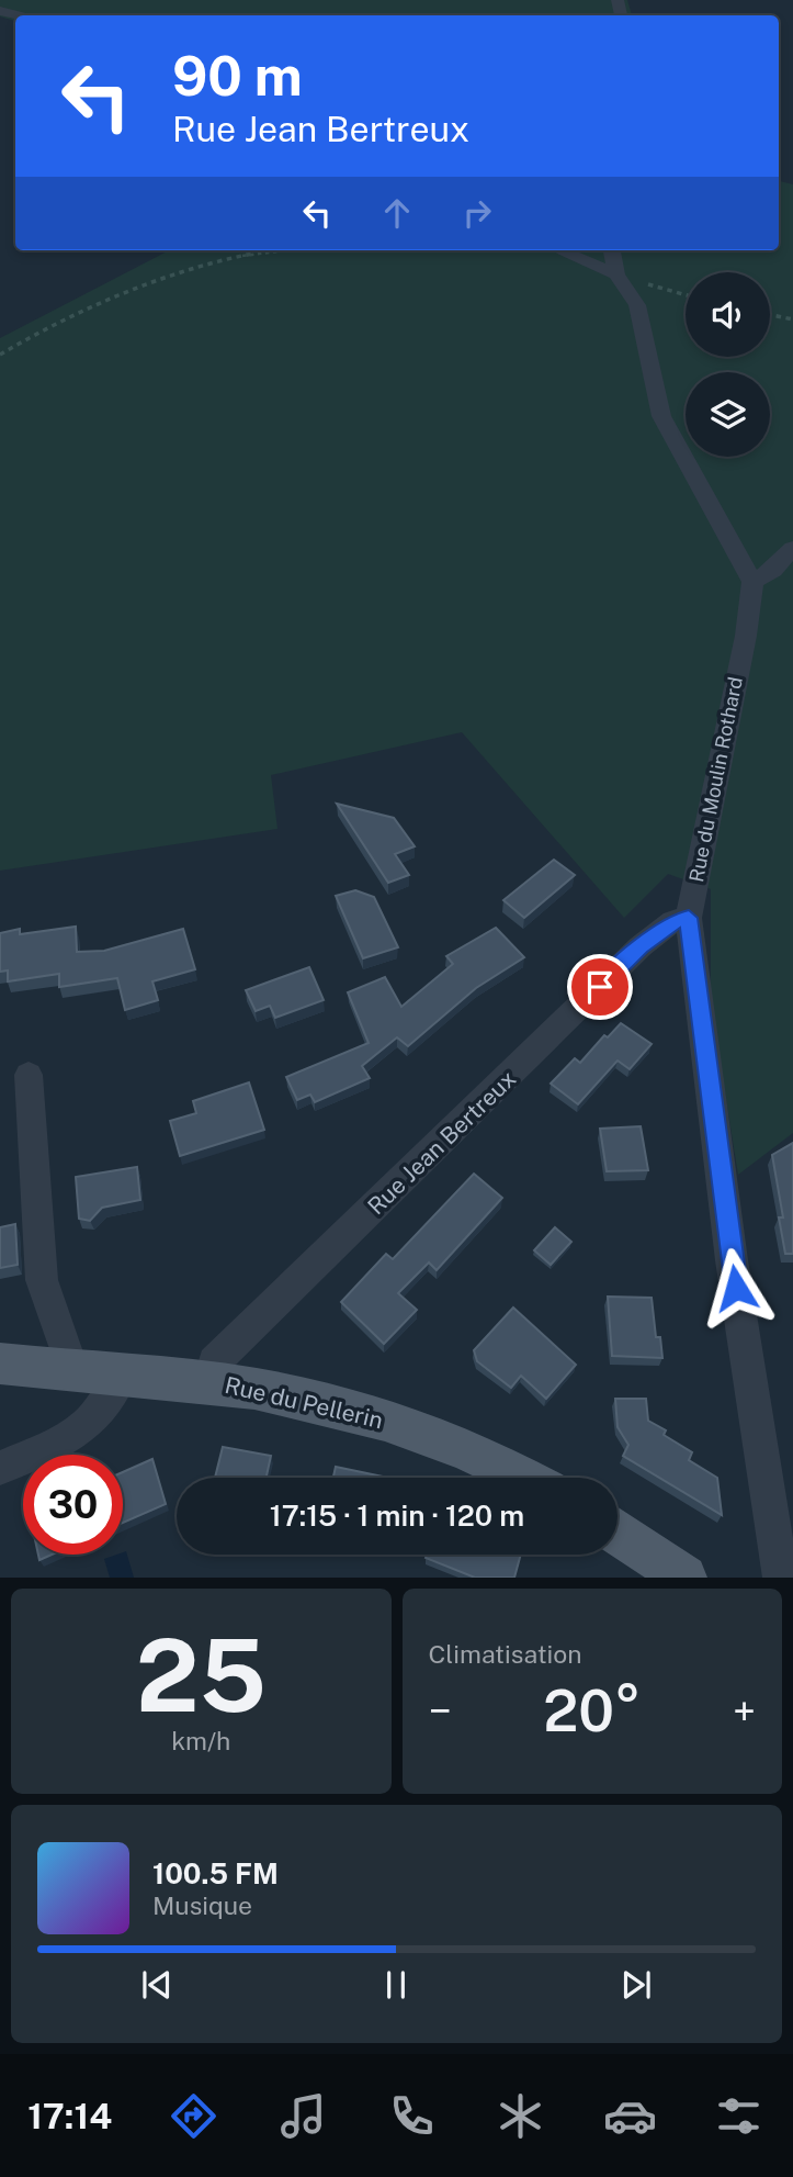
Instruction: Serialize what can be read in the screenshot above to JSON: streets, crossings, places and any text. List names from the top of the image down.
{
  "streets": {
    "main road": ["Rue du Pellerin"],
    "street": ["Rue du Moulin Rothard", "Rue Jean Bertreux"]
  },
  "crossings": [
    ["Rue du Moulin Rothard", "Rue Jean Bertreux"],
    ["Rue Jean Bertreux", "Rue du Pellerin"]
  ],
  "page": {
    "turn": ["90 m", "Rue Jean Bertreux"],
    "limit": "30",
    "trip": "17:15 · 1 min · 120 m",
    "tile": [
      ["25", "km/h"],
      "Climatisation"
    ],
    "heat": ["−", "20°", "+"],
    "song": ["100.5 FM", "Musique"],
    "tabs": "17:14"
  }
}
